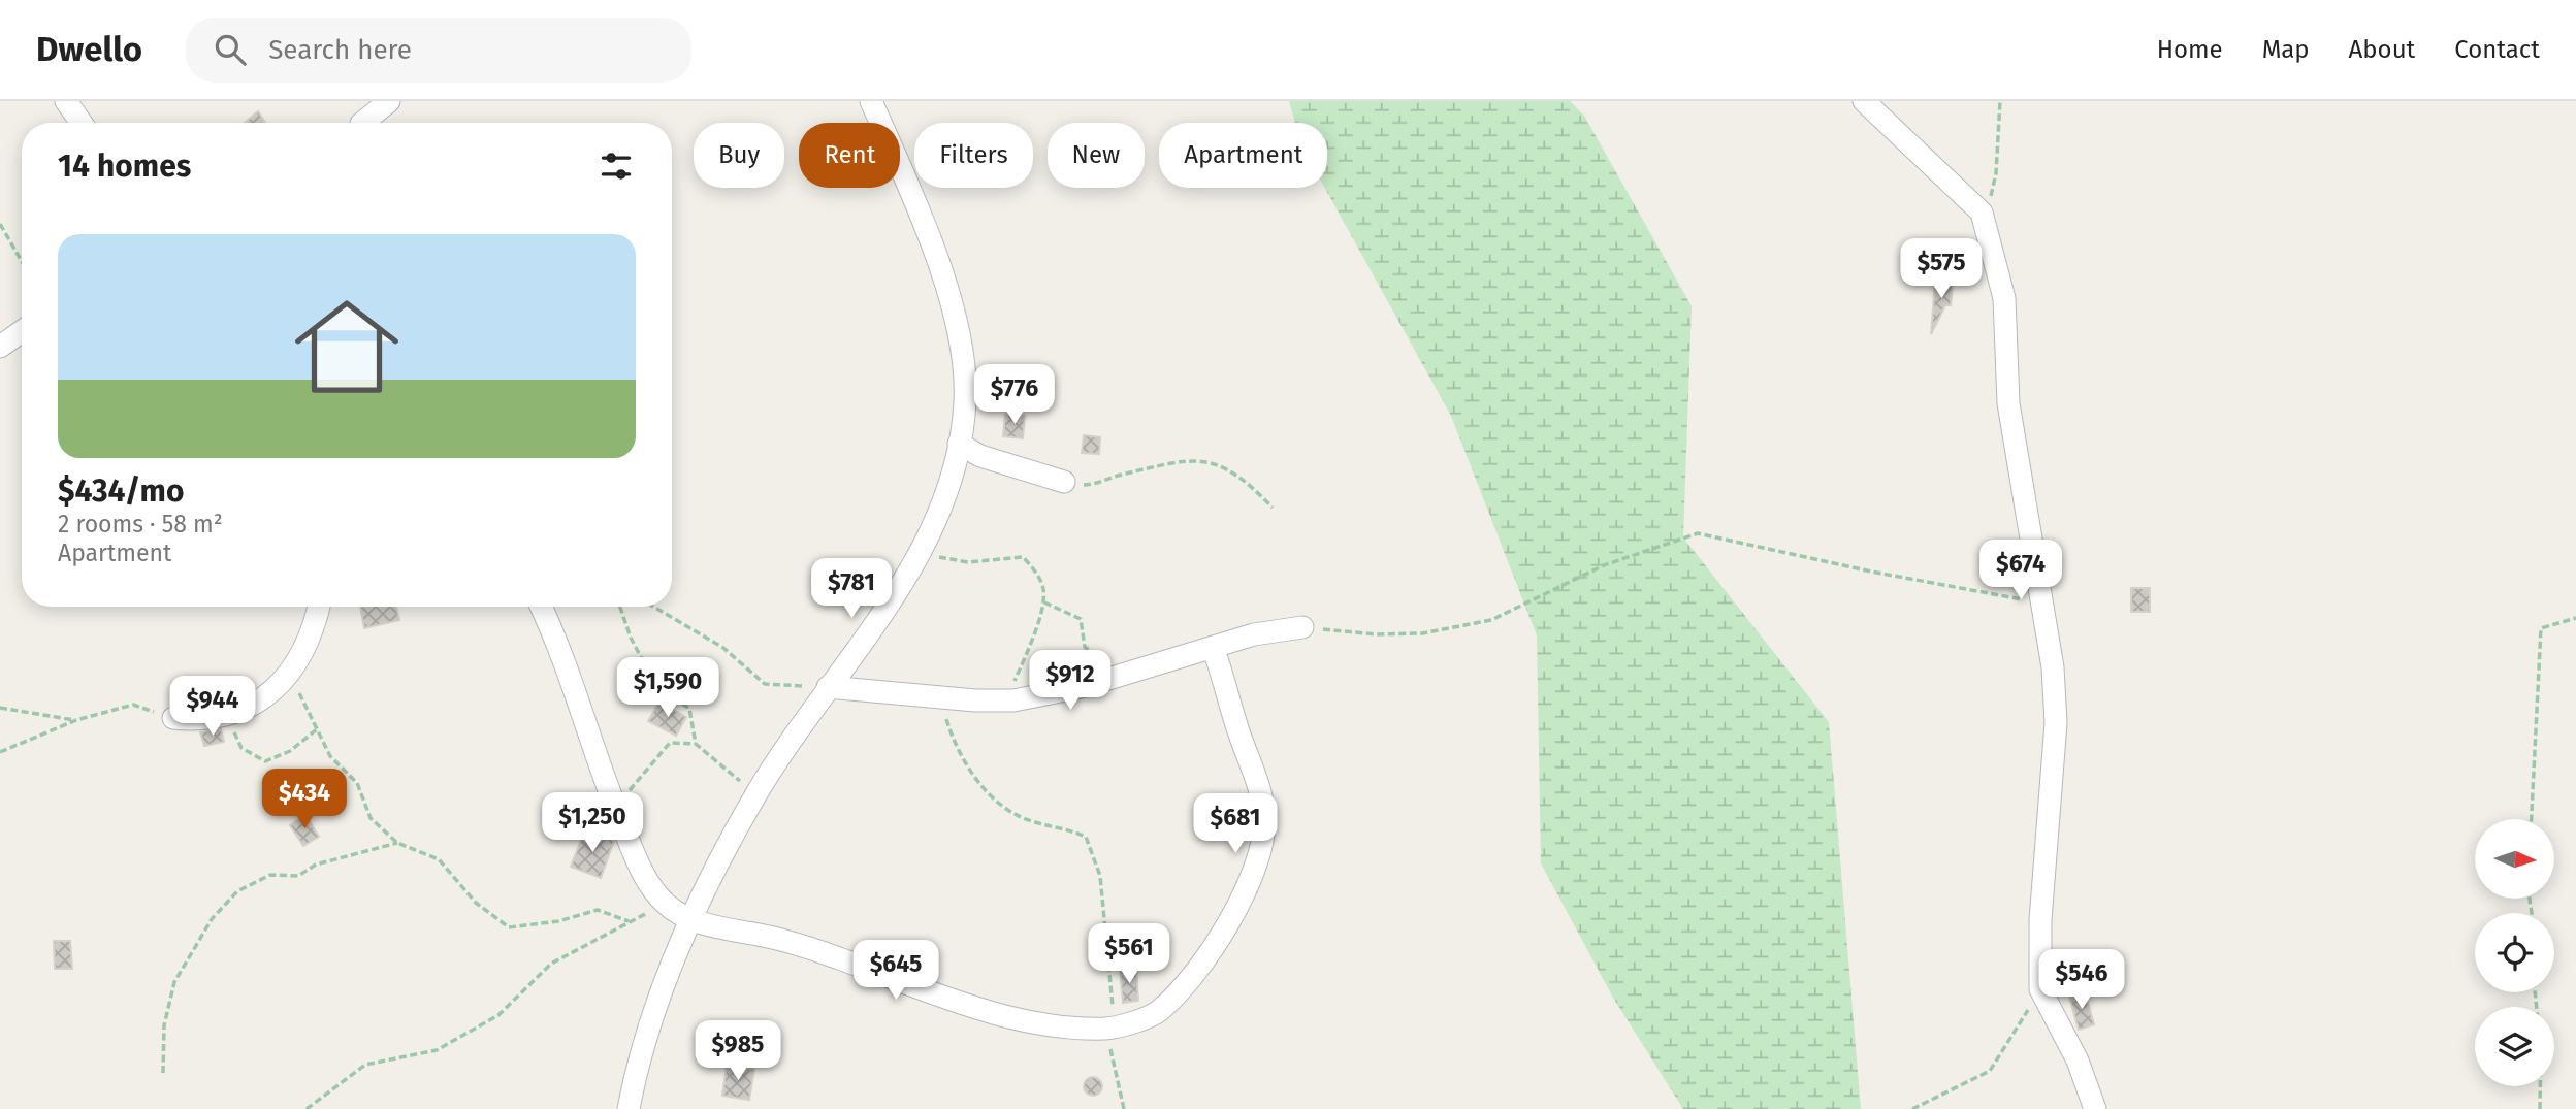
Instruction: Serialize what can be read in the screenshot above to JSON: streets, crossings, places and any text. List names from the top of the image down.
{
  "north": "right",
  "page": {
    "header": "Dwello",
    "search": "Search here",
    "nav": [
      "Home",
      "Map",
      "About",
      "Contact"
    ],
    "chip": [
      "Buy",
      "Rent",
      "Filters",
      "New",
      "Apartment"
    ],
    "heading": "14 homes",
    "list": [
      {
        "name": "$434/mo",
        "note": "2 rooms · 58 m² · Apartment"
      }
    ],
    "price": [
      "$575",
      "$776",
      "$674",
      "$781",
      "$912",
      "$1,590",
      "$944",
      "$434",
      "$1,250",
      "$681",
      "$561",
      "$645",
      "$546",
      "$985"
    ]
  }
}
